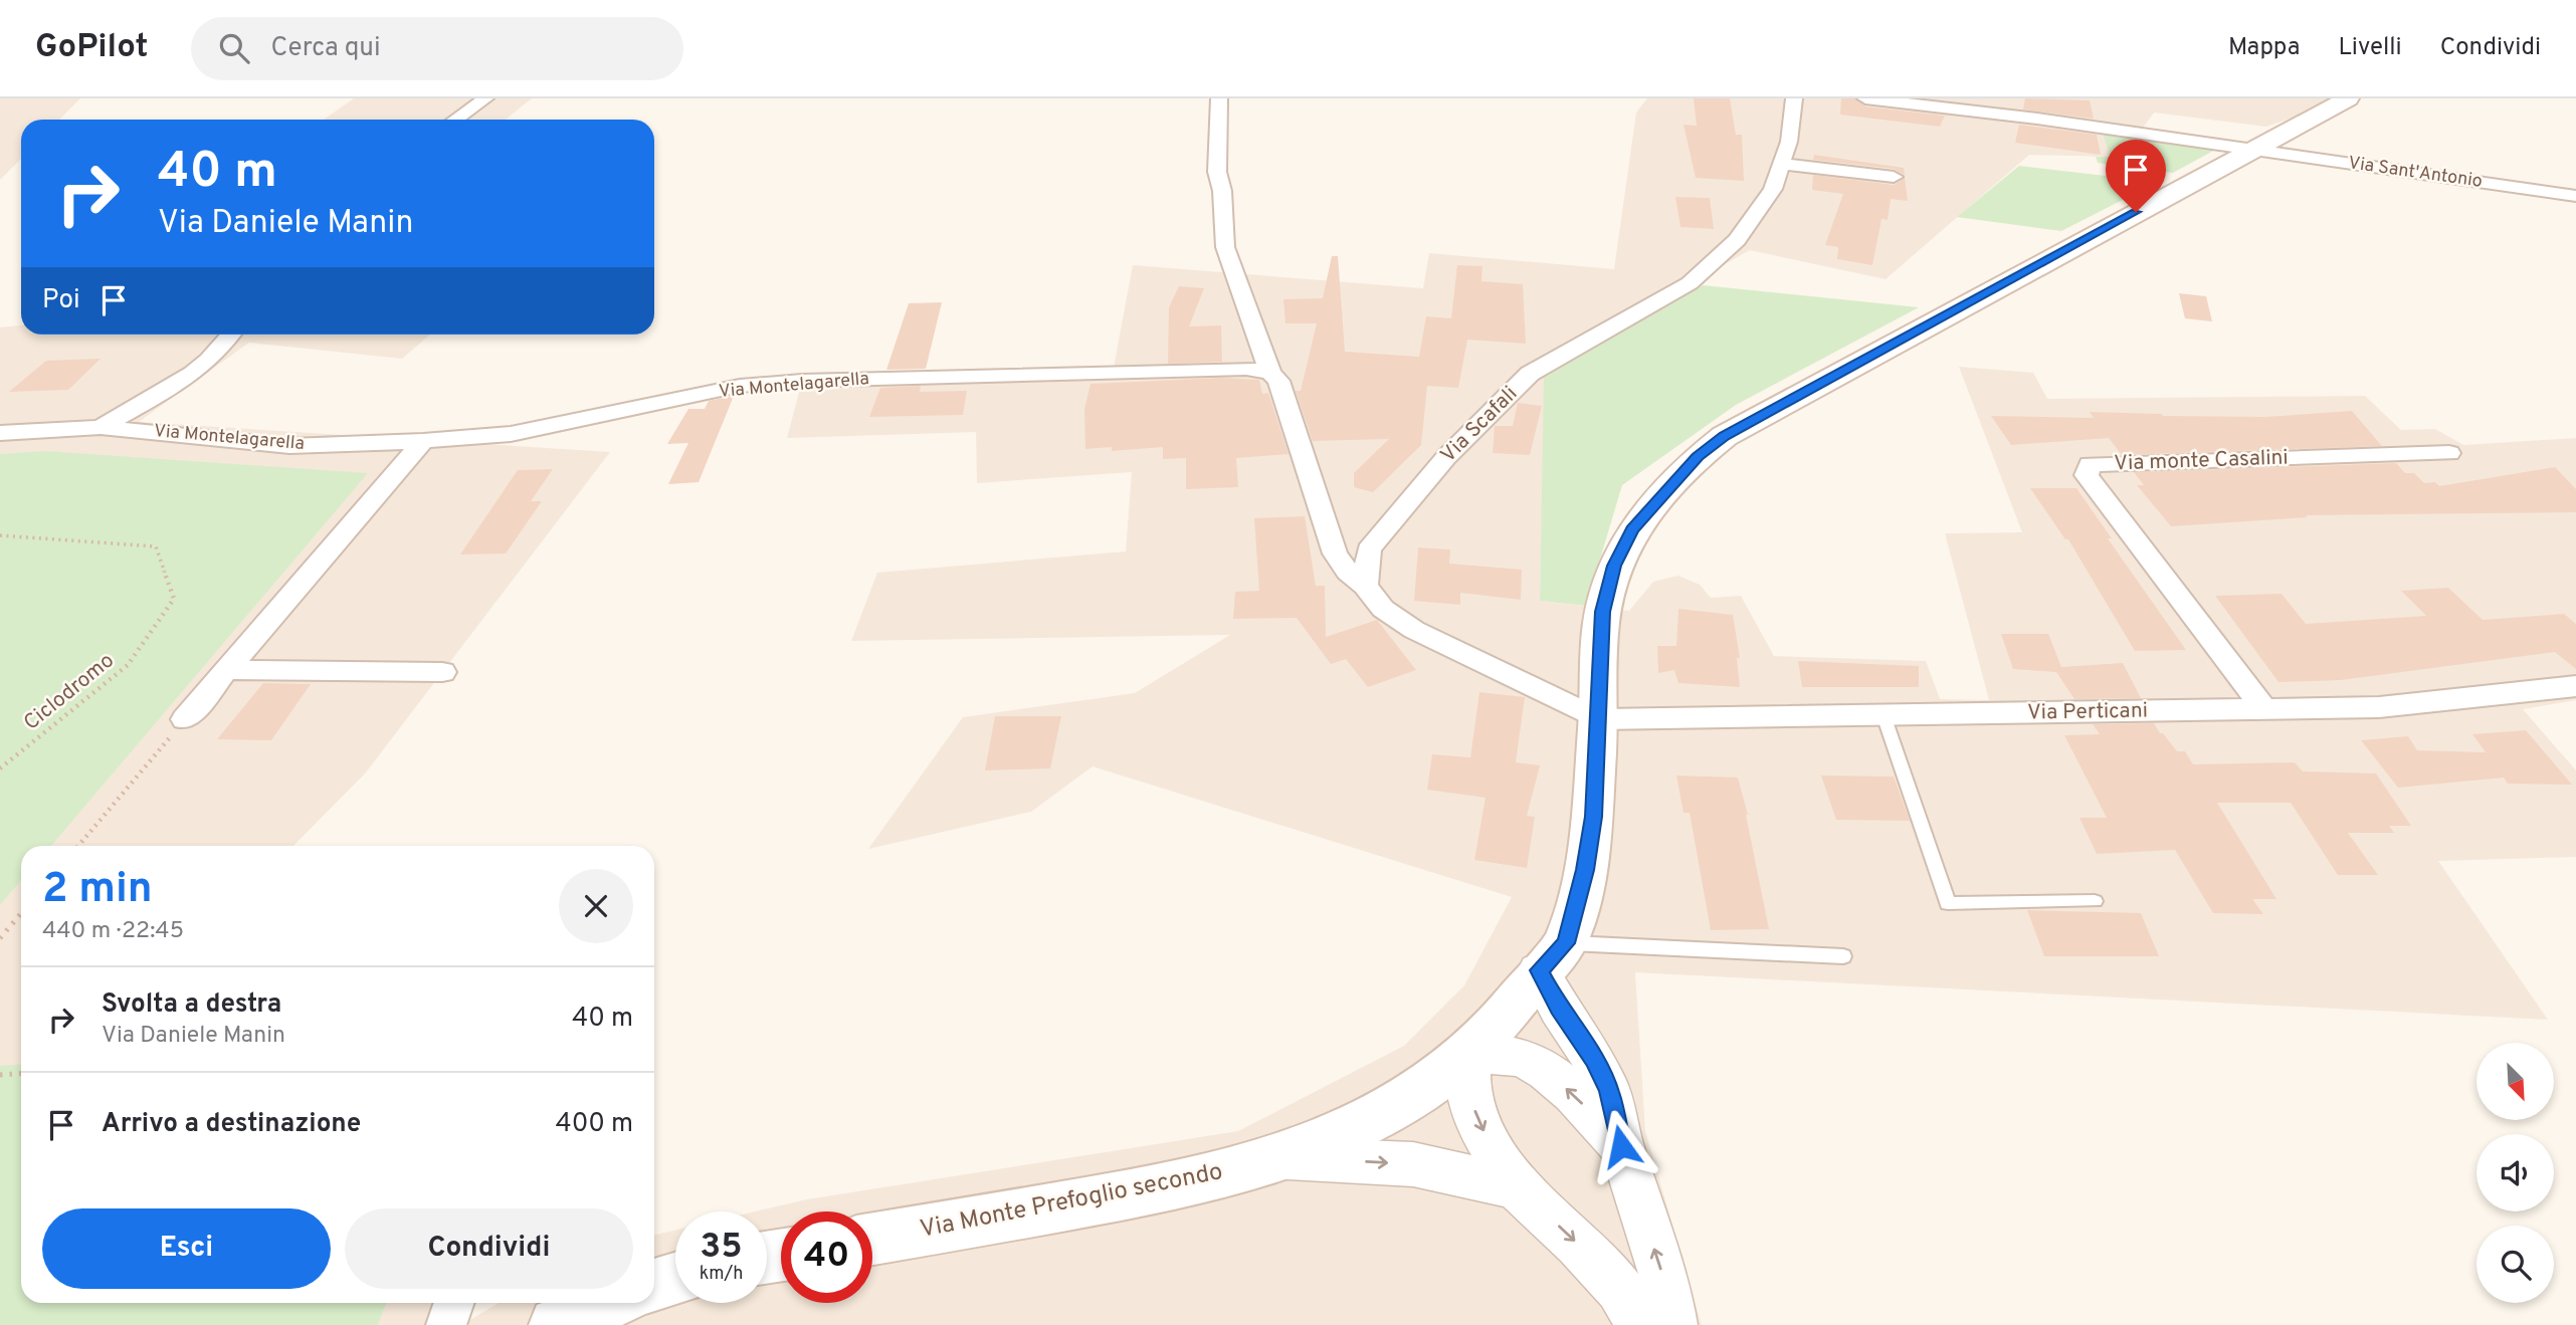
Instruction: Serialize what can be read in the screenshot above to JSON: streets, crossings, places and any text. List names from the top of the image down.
{
  "streets": {
    "main road": ["Via Monte Prefoglio secondo"],
    "street": [
      "Via Sant'Antonio",
      "Via Montelagarella",
      "Via Scafali",
      "Via monte Casalini",
      "Via Perticani"
    ],
    "path": ["Ciclodromo"]
  },
  "crossings": [
    ["Via Sant'Antonio", "Via Monte Prefoglio secondo"],
    ["Via monte Casalini", "Via Perticani"],
    ["Via Perticani", "Via Monte Prefoglio secondo"]
  ],
  "north": "bottom right",
  "page": {
    "header": "GoPilot",
    "search": "Cerca qui",
    "nav": ["Mappa", "Livelli", "Condividi"],
    "turn": ["40 m", "Via Daniele Manin"],
    "then": "Poi",
    "heading": ["2 min", "440 m · 22:45"],
    "list": [
      {
        "name": "Svolta a destra",
        "note": "Via Daniele Manin",
        "value": "40 m"
      },
      {
        "name": "Arrivo a destinazione",
        "value": "400 m"
      }
    ],
    "buttons": ["Esci", "Condividi"],
    "speed": "35 km/h",
    "limit": "40"
  }
}
